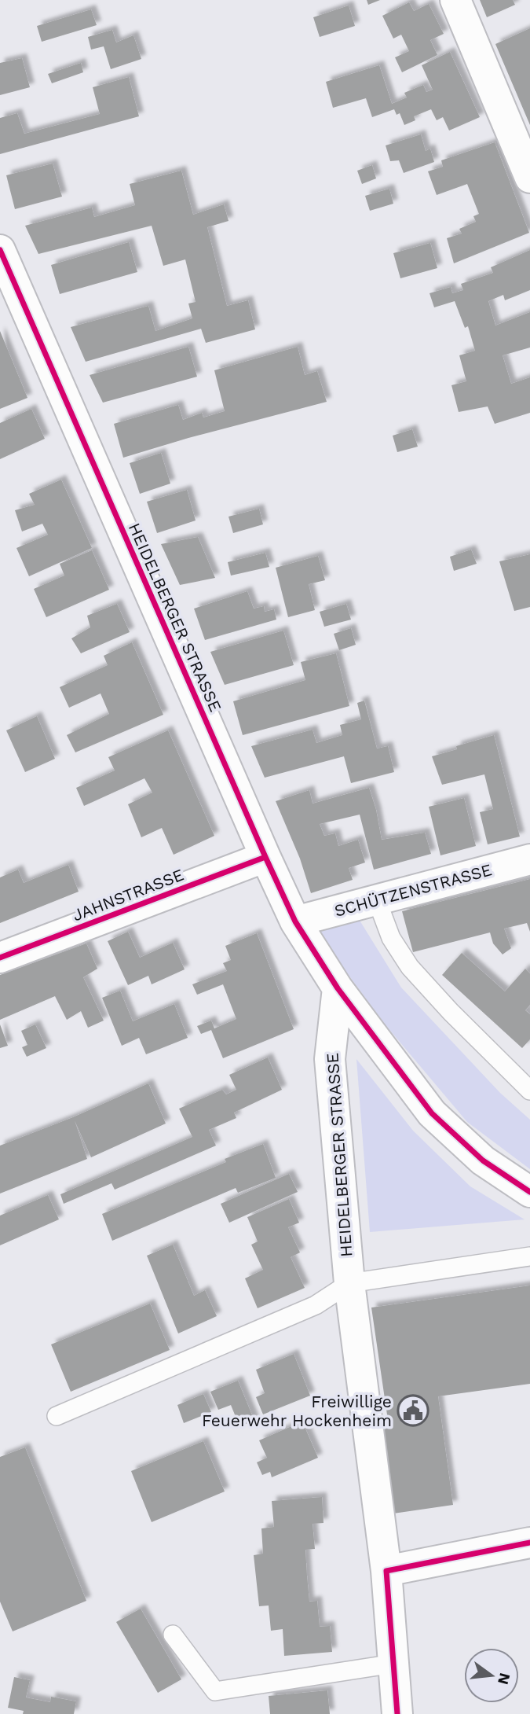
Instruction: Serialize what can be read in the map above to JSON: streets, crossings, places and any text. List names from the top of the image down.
{
  "streets": {
    "street": ["HEIDELBERGER STRASSE", "SCHÜTZENSTRASSE", "JAHNSTRASSE"]
  },
  "crossings": [
    ["HEIDELBERGER STRASSE", "SCHÜTZENSTRASSE"],
    ["HEIDELBERGER STRASSE", "JAHNSTRASSE"]
  ],
  "places": {
    "public building": ["Freiwillige Feuerwehr Hockenheim"]
  },
  "north": "right"
}
